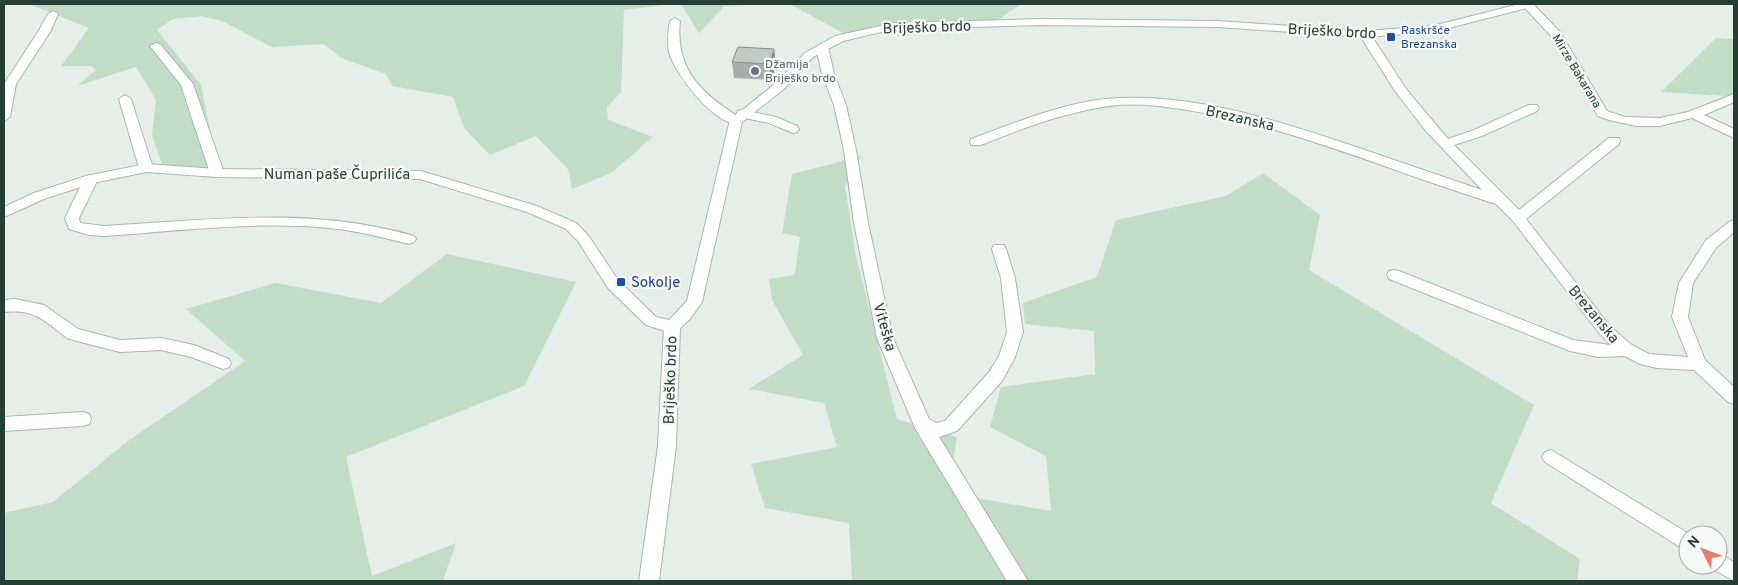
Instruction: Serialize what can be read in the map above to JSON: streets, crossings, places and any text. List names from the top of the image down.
{
  "streets": {
    "street": [
      "Briješko brdo",
      "Mirze Bakarana",
      "Brezanska",
      "Numan paše Čuprilića",
      "Viteška"
    ]
  },
  "crossings": [
    ["Briješko brdo", "Mirze Bakarana"],
    ["Briješko brdo", "Brezanska"],
    ["Briješko brdo", "Numan paše Čuprilića"],
    ["Briješko brdo", "Viteška"]
  ],
  "places": {
    "transit": ["Raskršće Brezanska", "Sokolje"],
    "other": ["Džamija Briješko brdo"]
  },
  "north": "top left"
}
